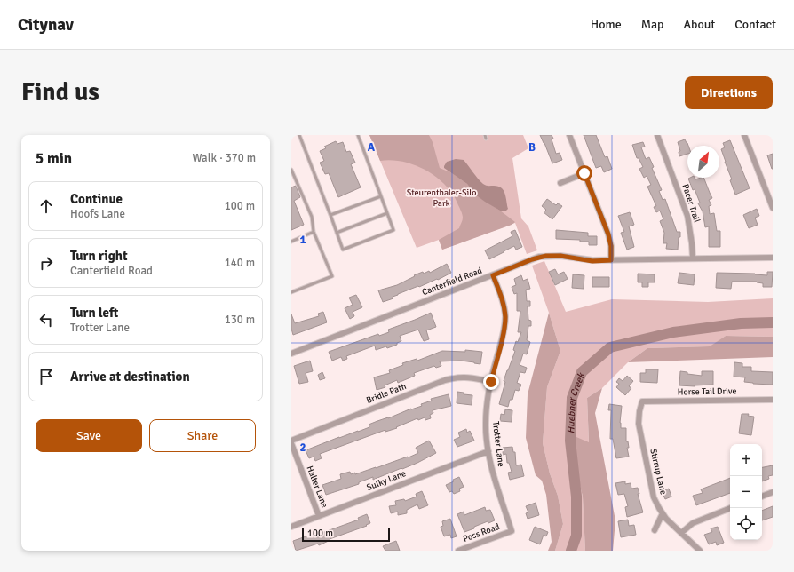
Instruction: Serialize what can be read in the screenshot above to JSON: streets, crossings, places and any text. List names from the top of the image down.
{
  "streets": {
    "street": [
      "Pacer Trail",
      "Canterfield Road",
      "Horse Tail Drive",
      "Bridle Path",
      "Trotter Lane",
      "Stirrup Lane",
      "Sulky Lane",
      "Halter Lane",
      "Poss Road"
    ]
  },
  "crossings": [
    ["Pacer Trail", "Canterfield Road"],
    ["Canterfield Road", "Trotter Lane"],
    ["Horse Tail Drive", "Stirrup Lane"],
    ["Bridle Path", "Trotter Lane"],
    ["Bridle Path", "Halter Lane"],
    ["Trotter Lane", "Sulky Lane"],
    ["Trotter Lane", "Poss Road"],
    ["Sulky Lane", "Halter Lane"]
  ],
  "water": ["Huebner Creek"],
  "parks": ["Steurenthaler-Silo Park"],
  "scale_bar": "100 m",
  "north": "top right",
  "page": {
    "header": "Citynav",
    "nav": [
      "Home",
      "Map",
      "About",
      "Contact"
    ],
    "buttons": [
      "Directions",
      ["Save", "Share"]
    ],
    "title": "Find us",
    "heading": ["5 min", "Walk · 370 m"],
    "list": [
      ["Continue", "Hoofs Lane", "100 m"],
      ["Turn right", "Canterfield Road", "140 m"],
      ["Turn left", "Trotter Lane", "130 m"],
      "Arrive at destination"
    ],
    "map_buttons": ["+", "−"],
    "scale": "100 m"
  },
  "grid": {
    "columns": ["A", "B"],
    "rows": ["1", "2"]
  }
}
